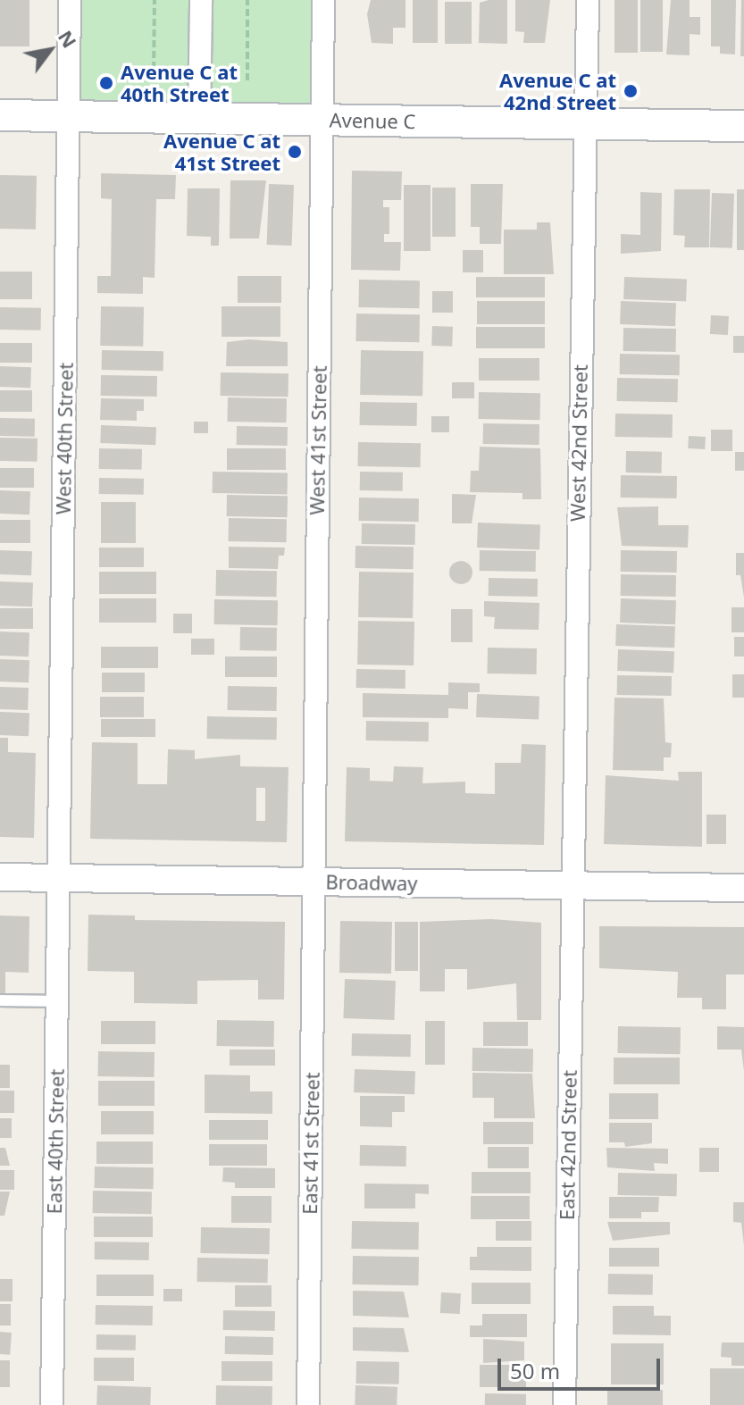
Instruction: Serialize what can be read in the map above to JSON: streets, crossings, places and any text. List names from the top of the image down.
{
  "streets": {
    "main road": ["Avenue C"],
    "street": [
      "West 40th Street",
      "West 41st Street",
      "West 42nd Street",
      "Broadway",
      "East 40th Street",
      "East 41st Street",
      "East 42nd Street"
    ]
  },
  "crossings": [
    ["Avenue C", "West 40th Street"],
    ["Avenue C", "West 41st Street"],
    ["Avenue C", "West 42nd Street"],
    ["West 40th Street", "Broadway"],
    ["West 40th Street", "East 40th Street"],
    ["West 41st Street", "Broadway"],
    ["West 41st Street", "East 41st Street"],
    ["West 42nd Street", "Broadway"],
    ["West 42nd Street", "East 42nd Street"],
    ["Broadway", "East 40th Street"],
    ["Broadway", "East 41st Street"],
    ["Broadway", "East 42nd Street"]
  ],
  "places": ["Avenue C at 40th Street", "Avenue C at 42nd Street", "Avenue C at 41st Street"],
  "scale_bar": "50 m",
  "north": "top right"
}
